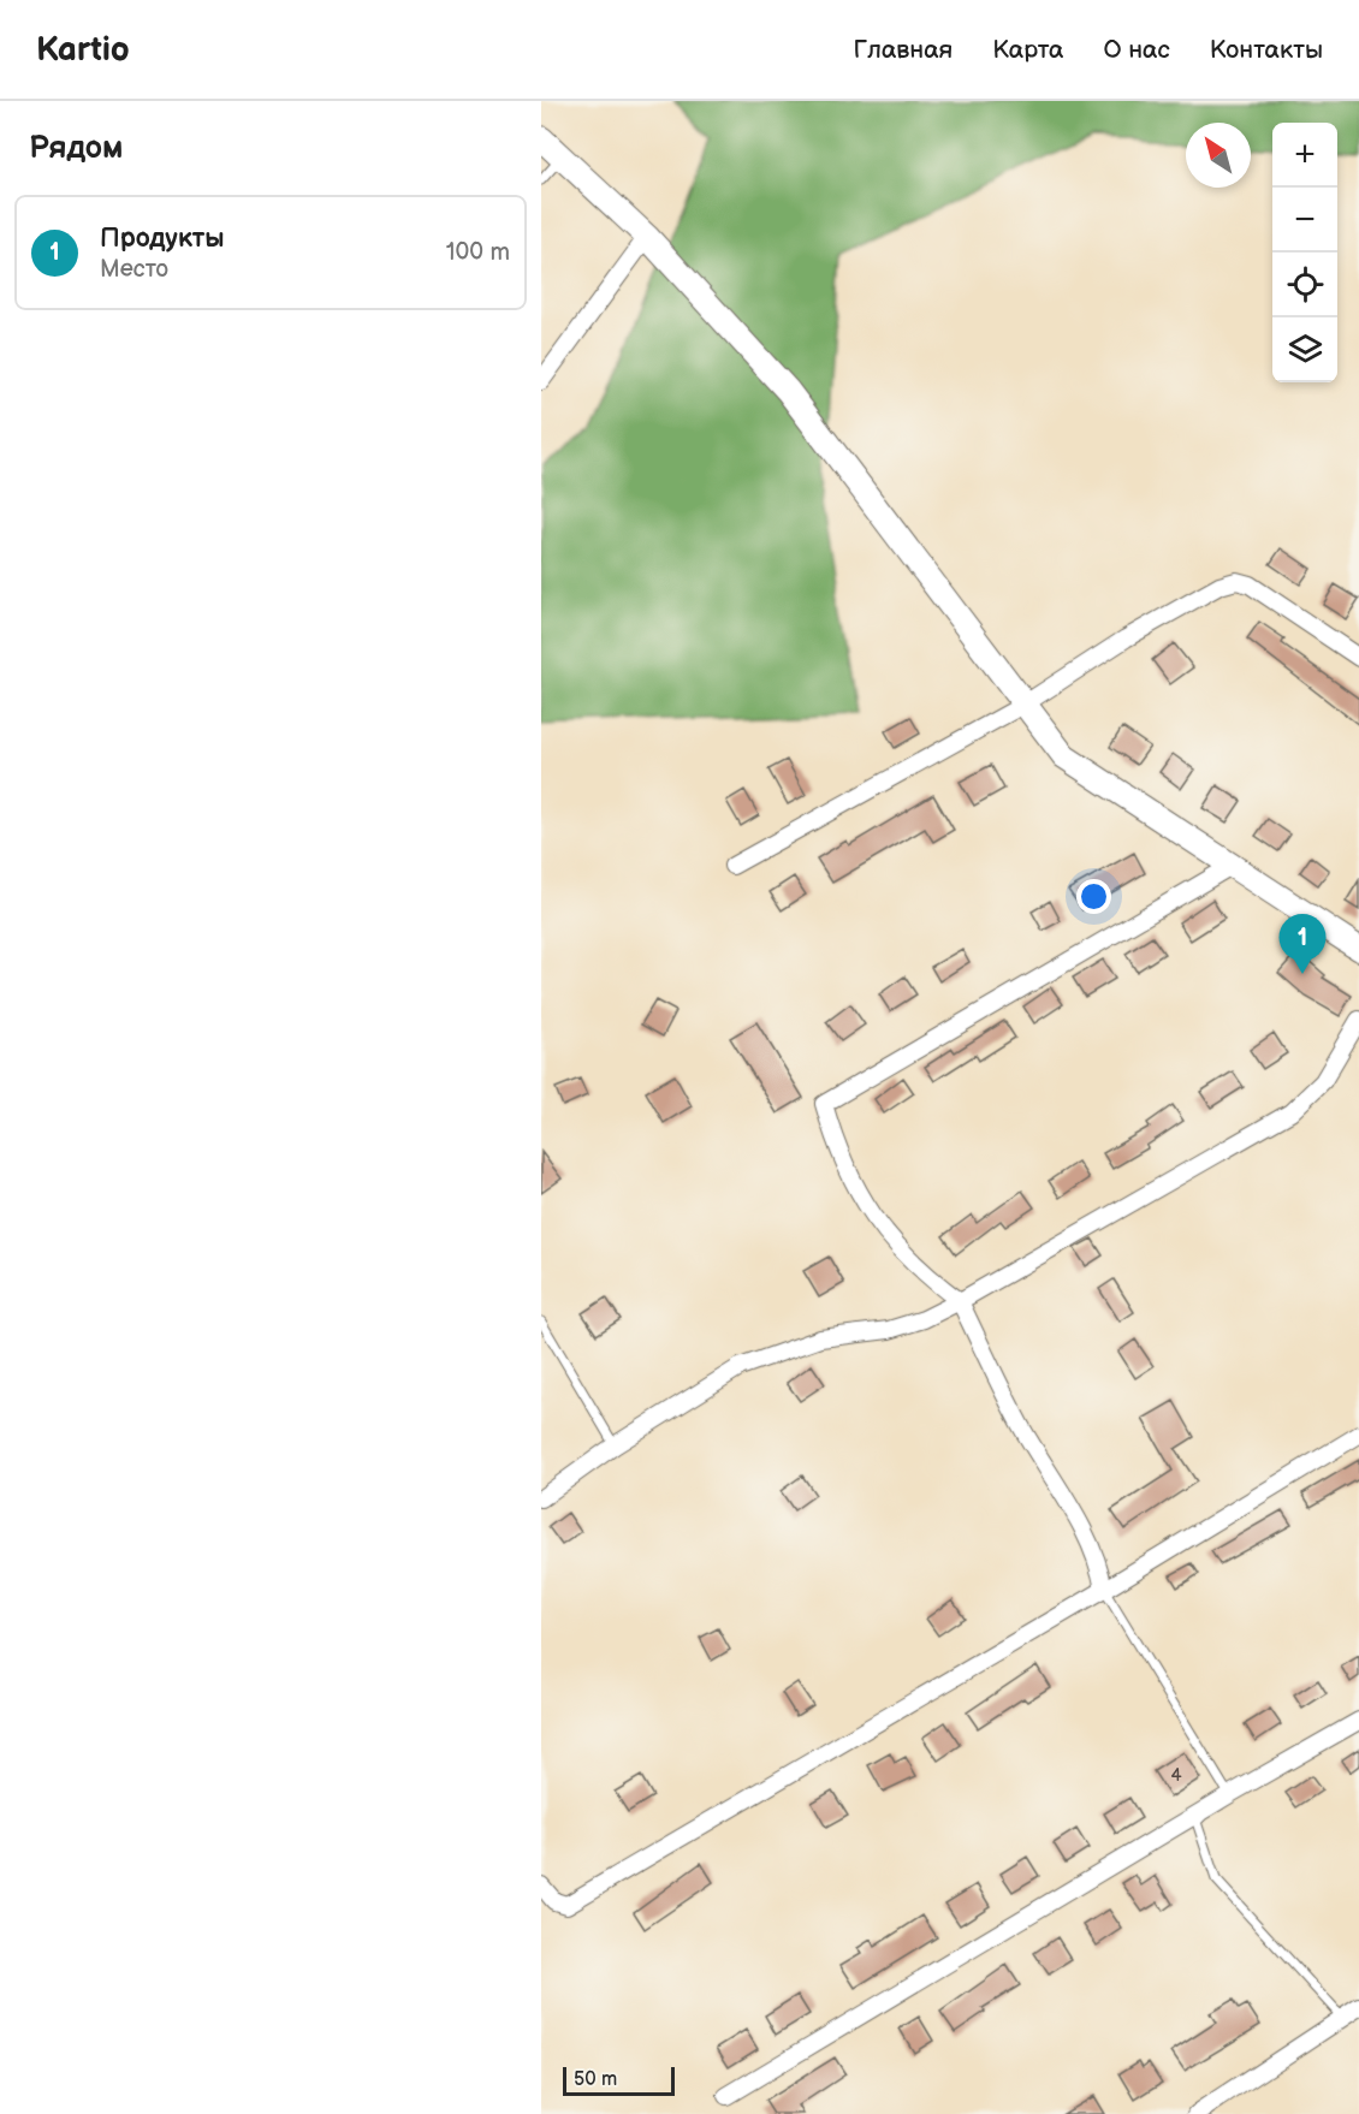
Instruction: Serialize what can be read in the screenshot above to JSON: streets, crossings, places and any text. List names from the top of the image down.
{
  "house_numbers": ["4"],
  "scale_bar": "50 m",
  "north": "top left",
  "page": {
    "header": "Kartio",
    "nav": [
      "Главная",
      "Карта",
      "О нас",
      "Контакты"
    ],
    "heading": "Рядом",
    "map_buttons": ["+", "−"],
    "list": [
      {
        "mark": "1",
        "name": "Продукты",
        "note": "Место",
        "value": "100 m"
      }
    ],
    "pins": "1",
    "scale": "50 m"
  }
}
